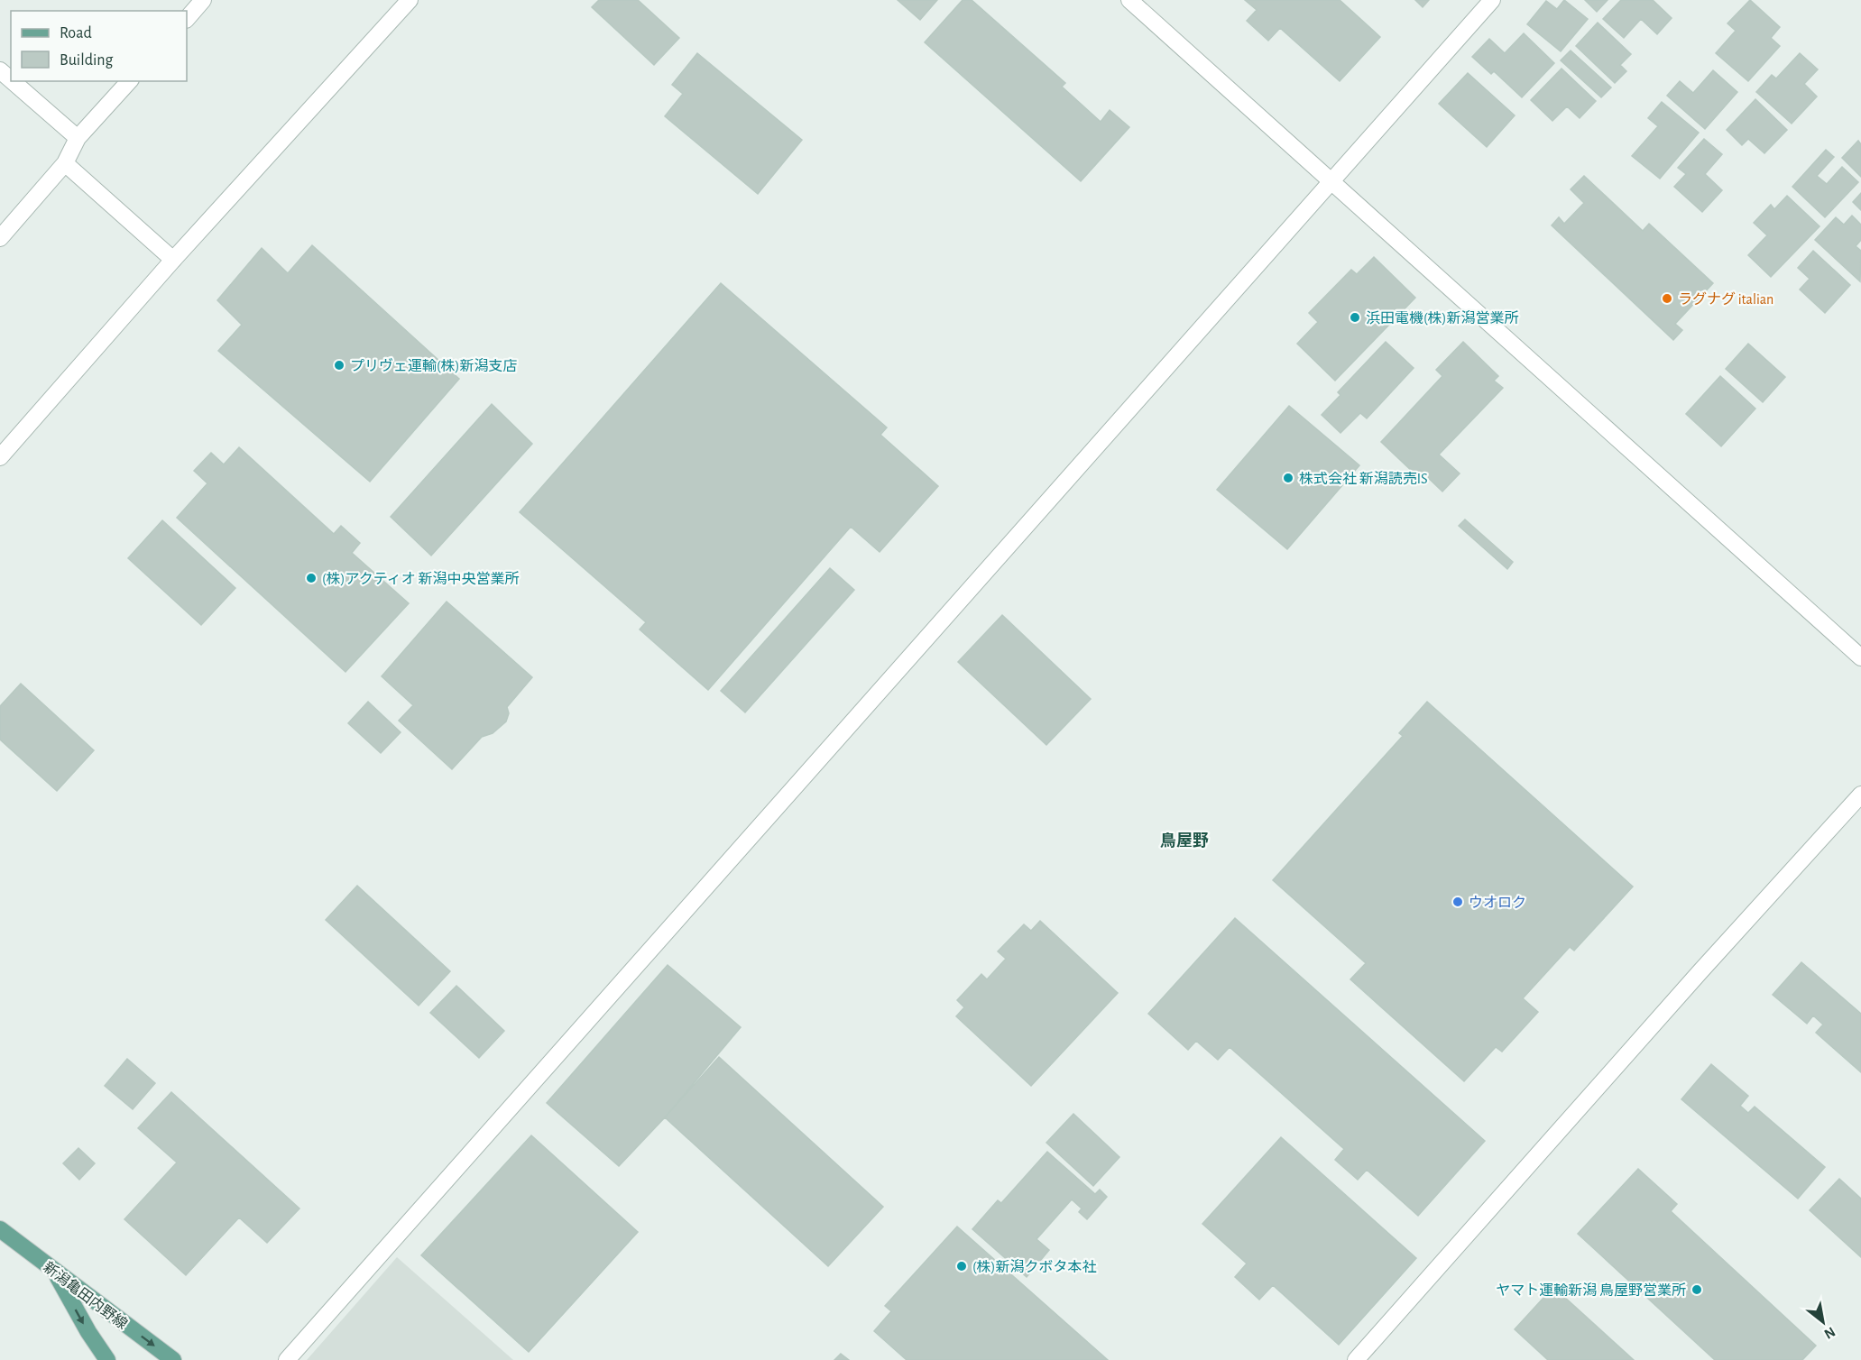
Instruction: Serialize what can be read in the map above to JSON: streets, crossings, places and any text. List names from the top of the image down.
{
  "streets": {
    "main road": ["新潟亀田内野線"]
  },
  "districts": ["鳥屋野"],
  "places": [
    "ラグナグ italian",
    "浜田電機(株)新潟営業所",
    "プリヴェ運輸(株)新潟支店",
    "株式会社 新潟読売IS",
    "(株)アクティオ 新潟中央営業所",
    "ウオロク",
    "(株)新潟クボタ本社",
    "ヤマト運輸新潟 鳥屋野営業所"
  ],
  "legend": ["Road", "Building"],
  "north": "bottom right"
}
